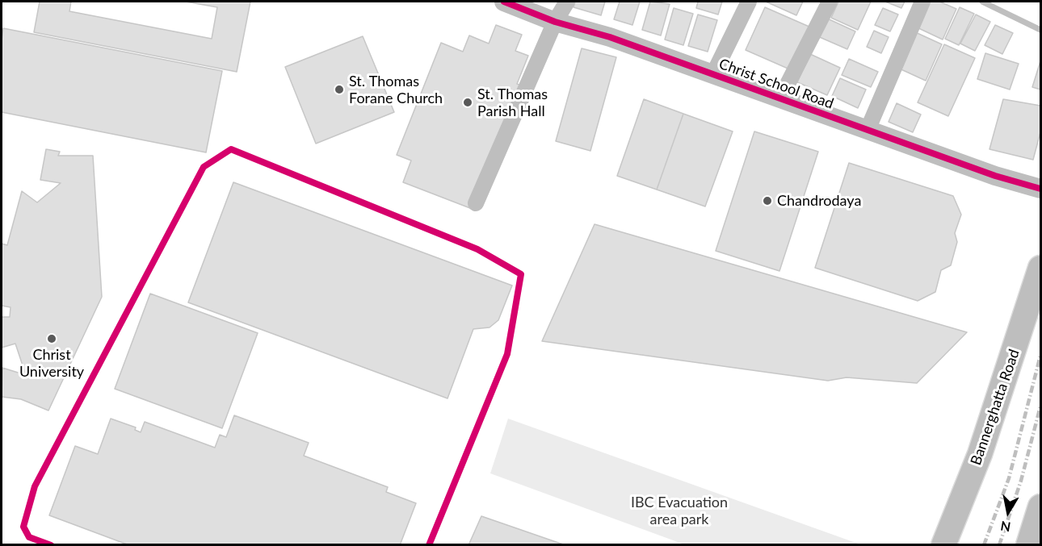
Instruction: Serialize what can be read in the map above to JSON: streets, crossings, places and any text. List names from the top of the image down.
{
  "streets": {
    "main road": ["Bannerghatta Road"],
    "street": ["Christ School Road"]
  },
  "parks": ["IBC Evacuation area park"],
  "places": [
    "St. Thomas Forane Church",
    "St. Thomas Parish Hall",
    "Chandrodaya",
    "Christ University"
  ],
  "north": "bottom"
}
